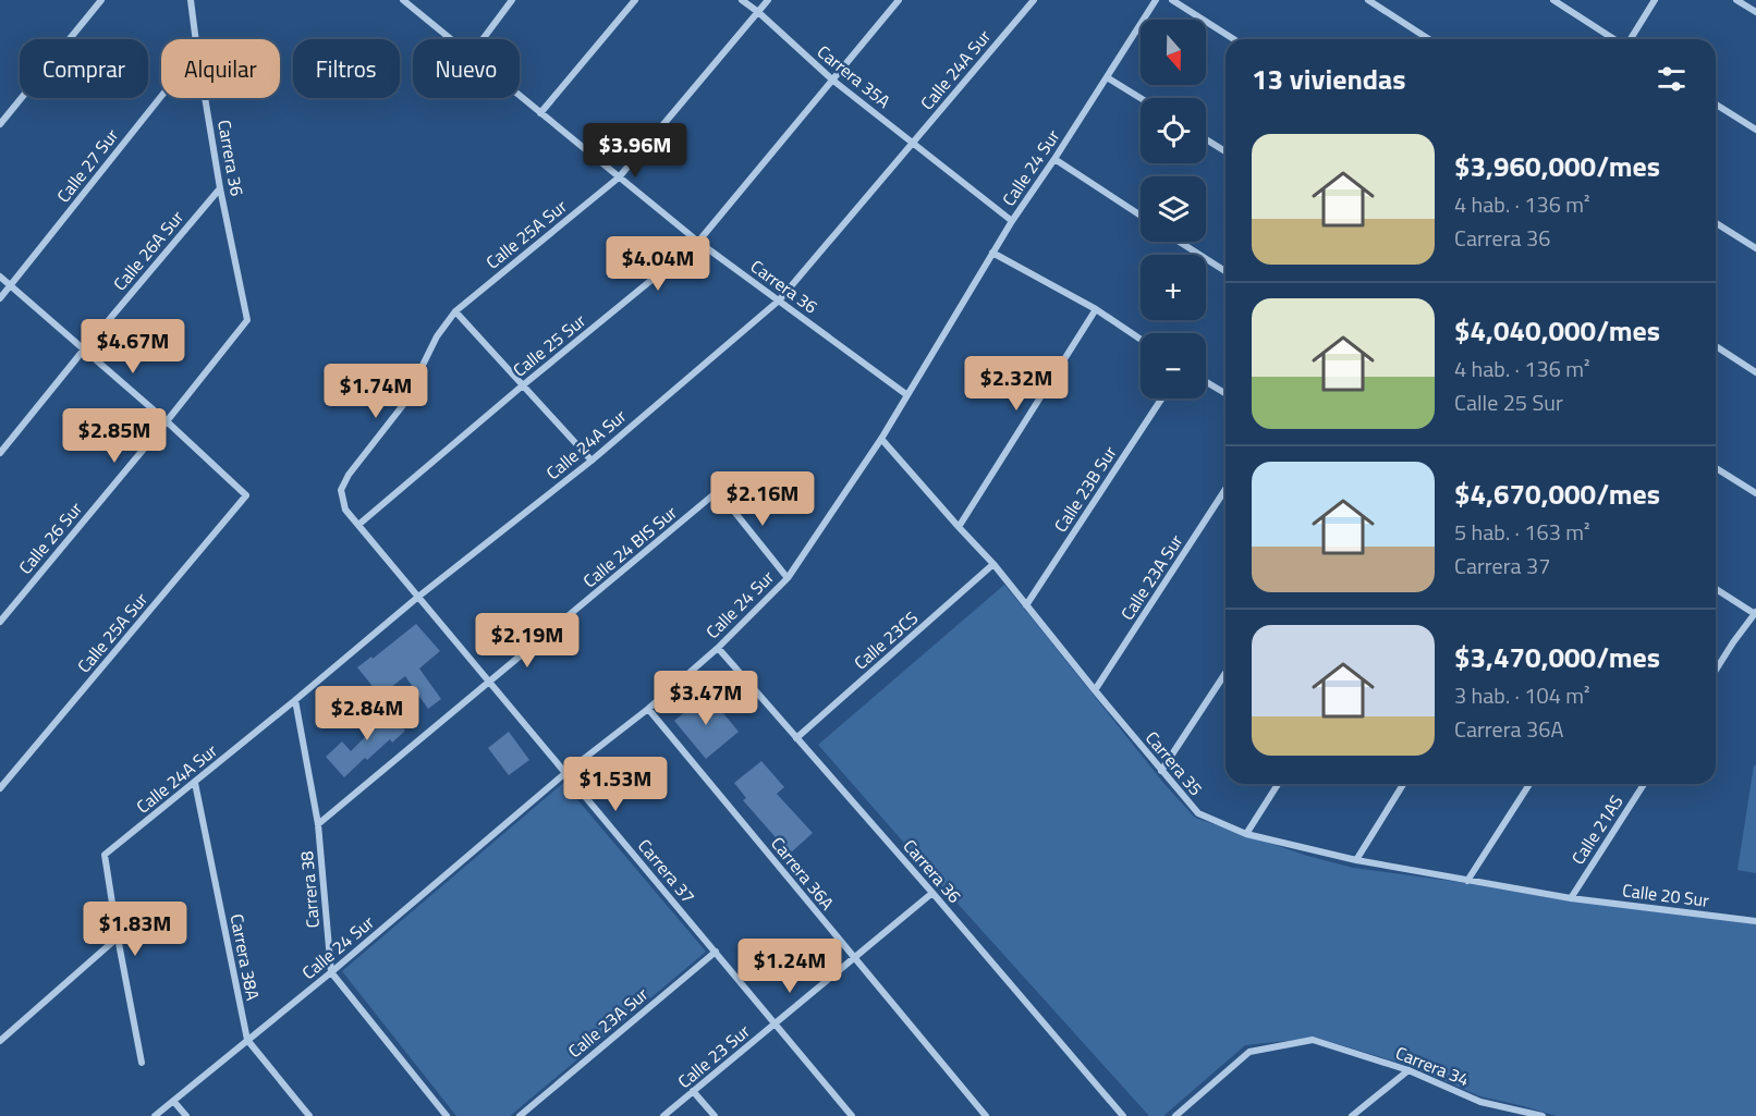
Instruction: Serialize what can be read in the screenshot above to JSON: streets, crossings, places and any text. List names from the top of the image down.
{
  "streets": {
    "street": [
      "Calle 24A Sur",
      "Carrera 35A",
      "Carrera 36",
      "Calle 27 Sur",
      "Calle 24 Sur",
      "Calle 25A Sur",
      "Calle 26A Sur",
      "Calle 25 Sur",
      "Calle 23B Sur",
      "Calle 26 Sur",
      "Calle 24 BIS Sur",
      "Calle 23A Sur",
      "Calle 23CS",
      "Carrera 35",
      "Calle 21AS",
      "Carrera 37",
      "Carrera 36A",
      "Carrera 38",
      "Calle 20 Sur",
      "Carrera 38A",
      "Calle 23 Sur",
      "Carrera 34"
    ]
  },
  "crossings": [
    ["Calle 24A Sur", "Carrera 35A"],
    ["Calle 24A Sur", "Carrera 36"],
    ["Calle 24A Sur", "Carrera 37"],
    ["Calle 24A Sur", "Carrera 38"],
    ["Calle 24A Sur", "Carrera 38A"],
    ["Carrera 35A", "Calle 24 Sur"],
    ["Carrera 35A", "Calle 25A Sur"],
    ["Carrera 35A", "Calle 25 Sur"],
    ["Carrera 36", "Calle 24 Sur"],
    ["Carrera 36", "Calle 25A Sur"],
    ["Carrera 36", "Calle 26A Sur"],
    ["Carrera 36", "Calle 25 Sur"],
    ["Carrera 36", "Calle 26 Sur"],
    ["Carrera 36", "Calle 23CS"],
    ["Carrera 36", "Calle 23 Sur"],
    ["Calle 24 Sur", "Calle 24 BIS Sur"],
    ["Calle 24 Sur", "Carrera 35"],
    ["Calle 24 Sur", "Carrera 37"],
    ["Calle 24 Sur", "Carrera 36A"],
    ["Calle 24 Sur", "Carrera 38"],
    ["Calle 24 Sur", "Carrera 38A"],
    ["Calle 25A Sur", "Calle 25 Sur"],
    ["Calle 25A Sur", "Calle 26 Sur"],
    ["Calle 25A Sur", "Carrera 37"],
    ["Calle 25 Sur", "Carrera 37"],
    ["Calle 23B Sur", "Carrera 35"],
    ["Calle 24 BIS Sur", "Carrera 37"],
    ["Calle 24 BIS Sur", "Carrera 38"],
    ["Calle 23A Sur", "Carrera 35"],
    ["Calle 23A Sur", "Carrera 37"],
    ["Calle 23CS", "Carrera 35"],
    ["Carrera 35", "Calle 21AS"],
    ["Carrera 35", "Calle 20 Sur"],
    ["Calle 21AS", "Calle 20 Sur"],
    ["Carrera 37", "Calle 23 Sur"],
    ["Carrera 36A", "Calle 23 Sur"]
  ],
  "north": "bottom",
  "page": {
    "map_buttons": ["+", "−"],
    "chip": [
      "Comprar",
      "Alquilar",
      "Filtros",
      "Nuevo"
    ],
    "heading": "13 viviendas",
    "list": [
      {
        "name": "$3,960,000/mes",
        "note": "4 hab. · 136 m² · Carrera 36"
      },
      {
        "name": "$4,040,000/mes",
        "note": "4 hab. · 136 m² · Calle 25 Sur"
      },
      {
        "name": "$4,670,000/mes",
        "note": "5 hab. · 163 m² · Carrera 37"
      },
      {
        "name": "$3,470,000/mes",
        "note": "3 hab. · 104 m² · Carrera 36A"
      }
    ],
    "price": [
      "$3.96M",
      "$4.04M",
      "$4.67M",
      "$2.32M",
      "$1.74M",
      "$2.85M",
      "$2.16M",
      "$2.19M",
      "$3.47M",
      "$2.84M",
      "$1.53M",
      "$1.83M",
      "$1.24M"
    ]
  }
}
